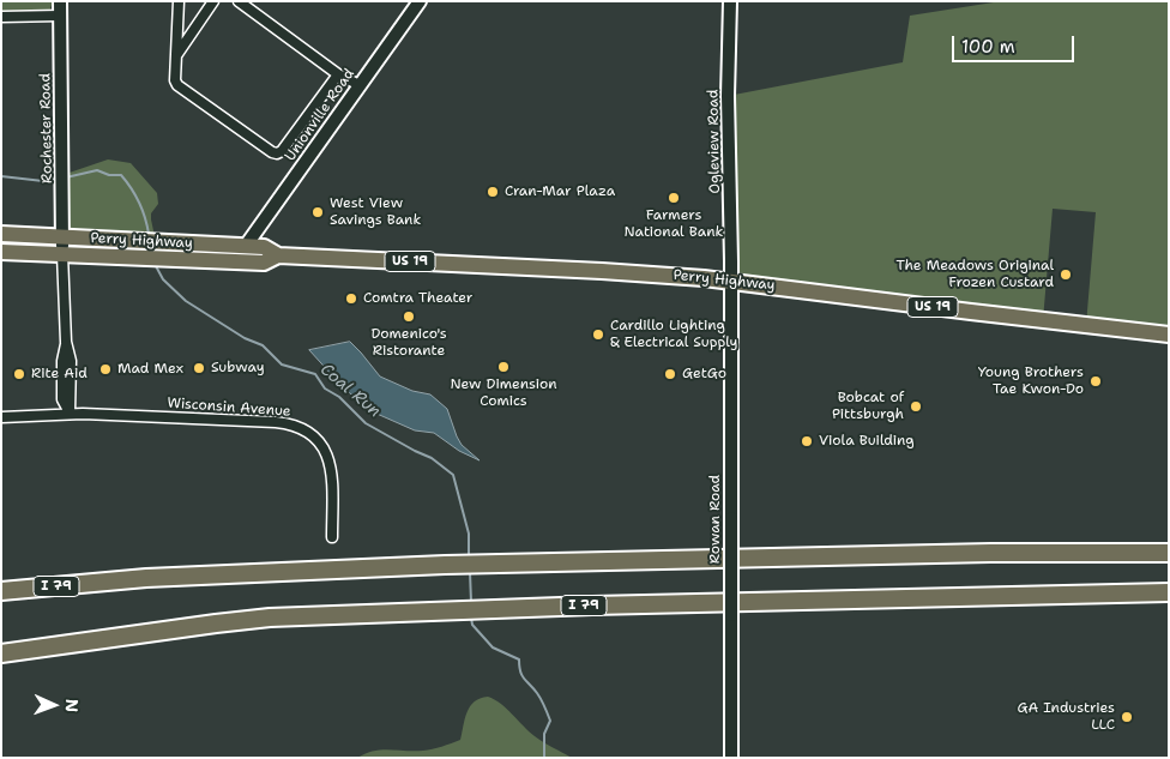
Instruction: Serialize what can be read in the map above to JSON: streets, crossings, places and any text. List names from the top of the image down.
{
  "streets": {
    "highway": ["I 79"],
    "main road": ["Perry Highway", "US 19"],
    "street": [
      "Unionville Road",
      "Rochester Road",
      "Ogleview Road",
      "Wisconsin Avenue",
      "Rowan Road"
    ]
  },
  "crossings": [
    ["Unionville Road", "Perry Highway"],
    ["Rochester Road", "Perry Highway"],
    ["Ogleview Road", "Perry Highway"],
    ["Ogleview Road", "Rowan Road"],
    ["Perry Highway", "Rowan Road"]
  ],
  "water": ["Coal Run"],
  "places": [
    "Cran-Mar Plaza",
    "Farmers National Bank",
    "West View Savings Bank",
    "The Meadows Original Frozen Custard",
    "Comtra Theater",
    "Domenico's Ristorante",
    "Cardillo Lighting & Electrical Supply",
    "New Dimension Comics",
    "Subway",
    "Mad Mex",
    "Rite Aid",
    "GetGo",
    "Young Brothers Tae Kwon-Do",
    "Bobcat of Pittsburgh",
    "Viola Building",
    "GA Industries LLC"
  ],
  "scale_bar": "100 m",
  "north": "right"
}
